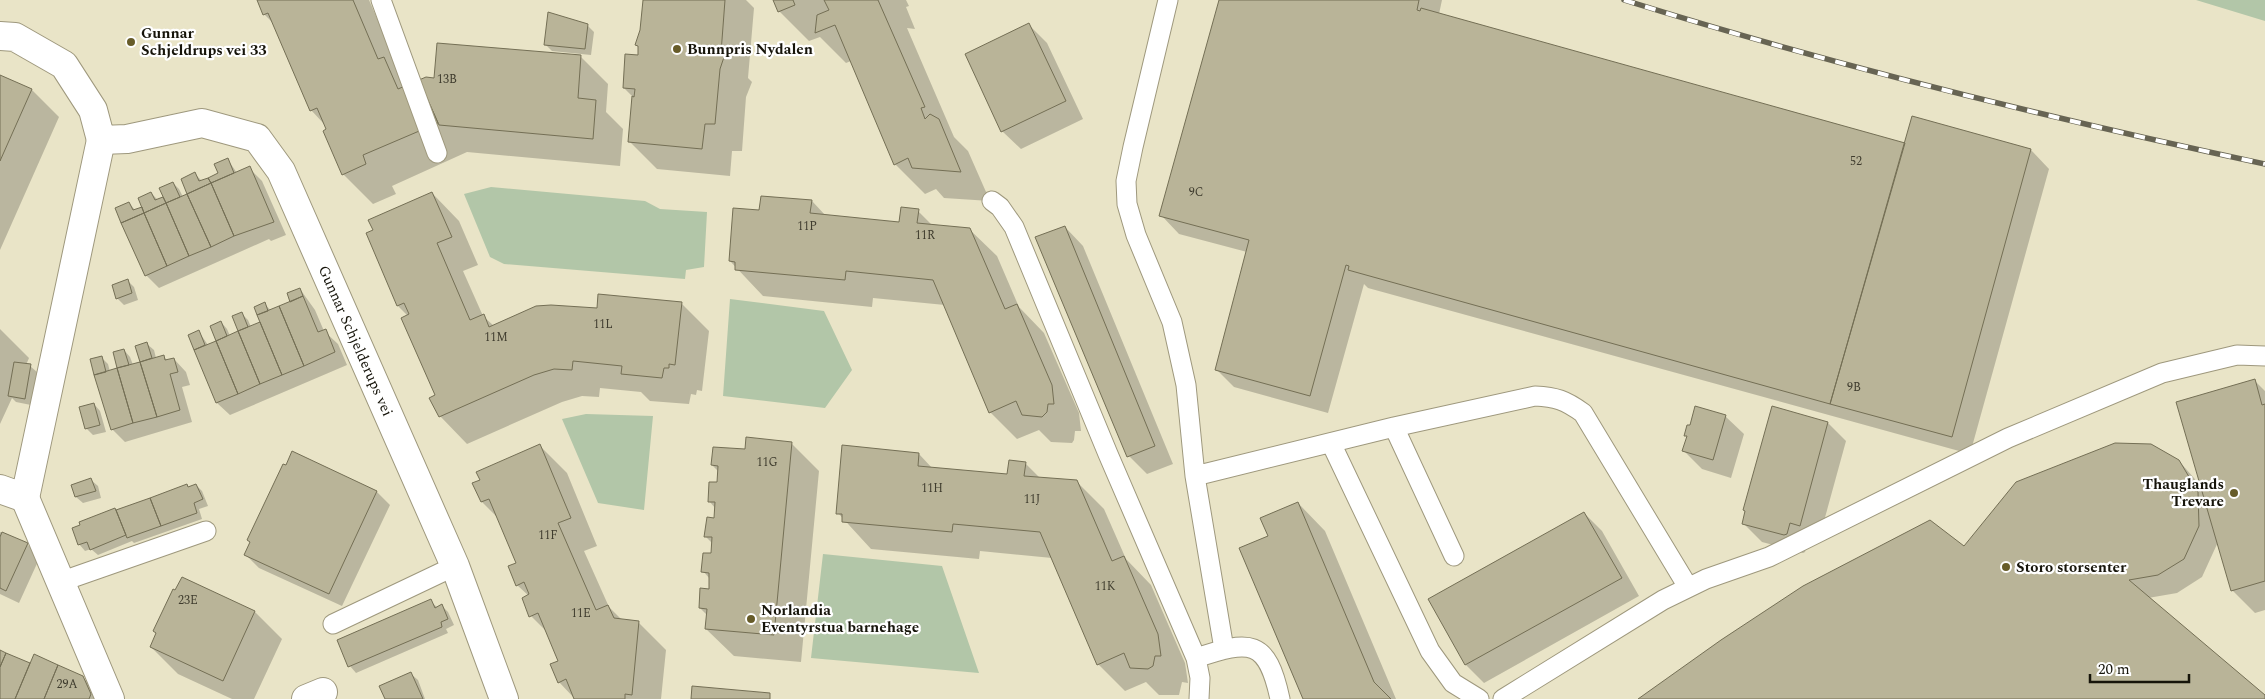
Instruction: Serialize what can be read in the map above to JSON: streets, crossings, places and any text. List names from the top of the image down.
{
  "streets": {
    "street": ["Gunnar Schjelderups vei"]
  },
  "places": [
    "Gunnar Schjeldrups vei 33",
    "Bunnpris Nydalen",
    "Thauglands Trevare",
    "Storo storsenter",
    "Norlandia Eventyrstua barnehage"
  ],
  "house_numbers": [
    "13B",
    "52",
    "9C",
    "11P",
    "11R",
    "11L",
    "11M",
    "9B",
    "11G",
    "11H",
    "11J",
    "11F",
    "11K",
    "23E",
    "11E",
    "29A"
  ],
  "scale_bar": "20 m"
}
